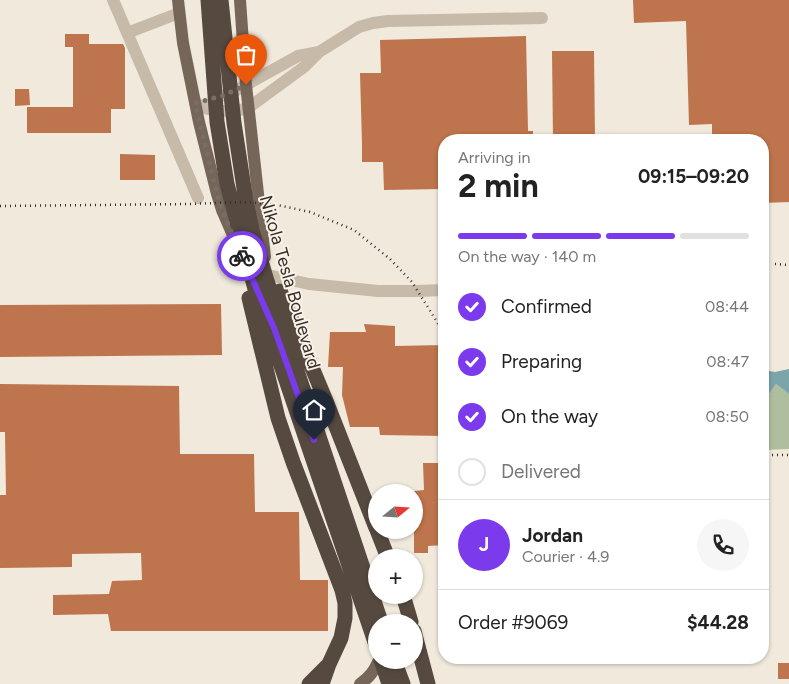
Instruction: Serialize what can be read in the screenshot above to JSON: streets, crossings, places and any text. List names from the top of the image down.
{
  "streets": {
    "highway": ["Nikola Tesla Boulevard"]
  },
  "north": "right",
  "page": {
    "heading": ["2 min", "Arriving in", "09:15–09:20"],
    "panel": [
      "Jordan",
      "Courier · 4.9",
      "Order #9069",
      "$44.28"
    ],
    "bar": "On the way · 140 m",
    "list": [
      ["Confirmed", "08:44"],
      ["Preparing", "08:47"],
      ["On the way", "08:50"],
      "Delivered"
    ],
    "map_buttons": ["+", "−"],
    "round": "J"
  }
}
